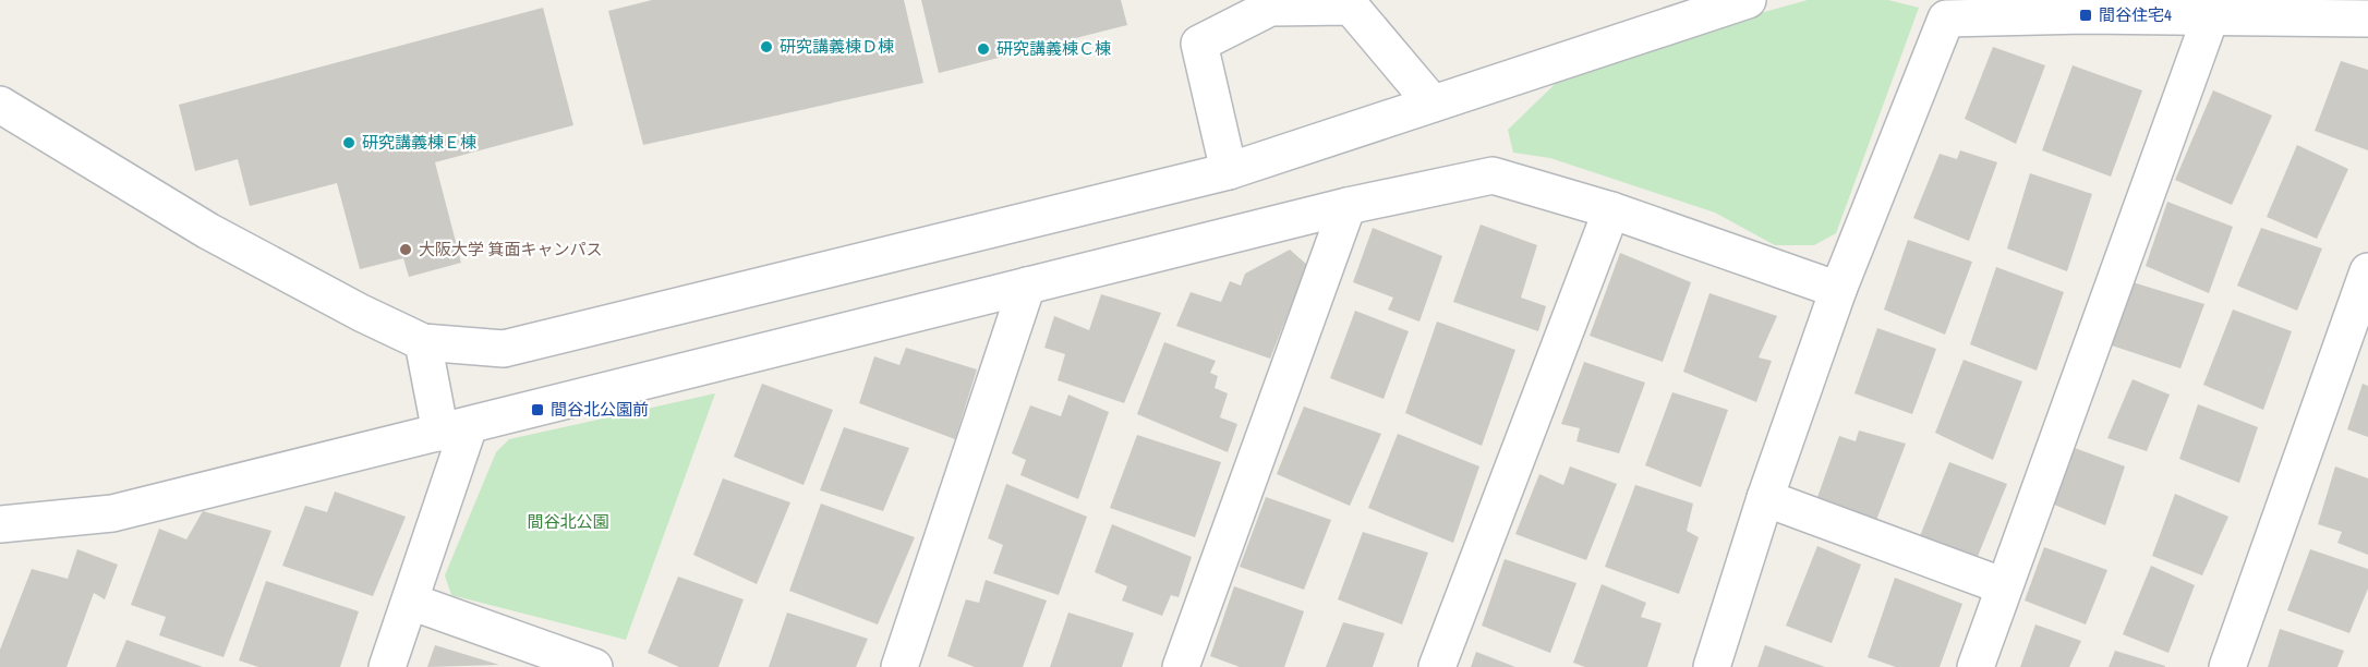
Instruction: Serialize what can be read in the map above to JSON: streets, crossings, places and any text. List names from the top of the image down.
{
  "parks": ["間谷北公園"],
  "places": {
    "transit": ["間谷住宅4", "間谷北公園前"],
    "other": [
      "研究講義棟Ｄ棟",
      "研究講義棟Ｃ棟",
      "研究講義棟Ｅ棟",
      "大阪大学 箕面キャンパス"
    ]
  }
}
